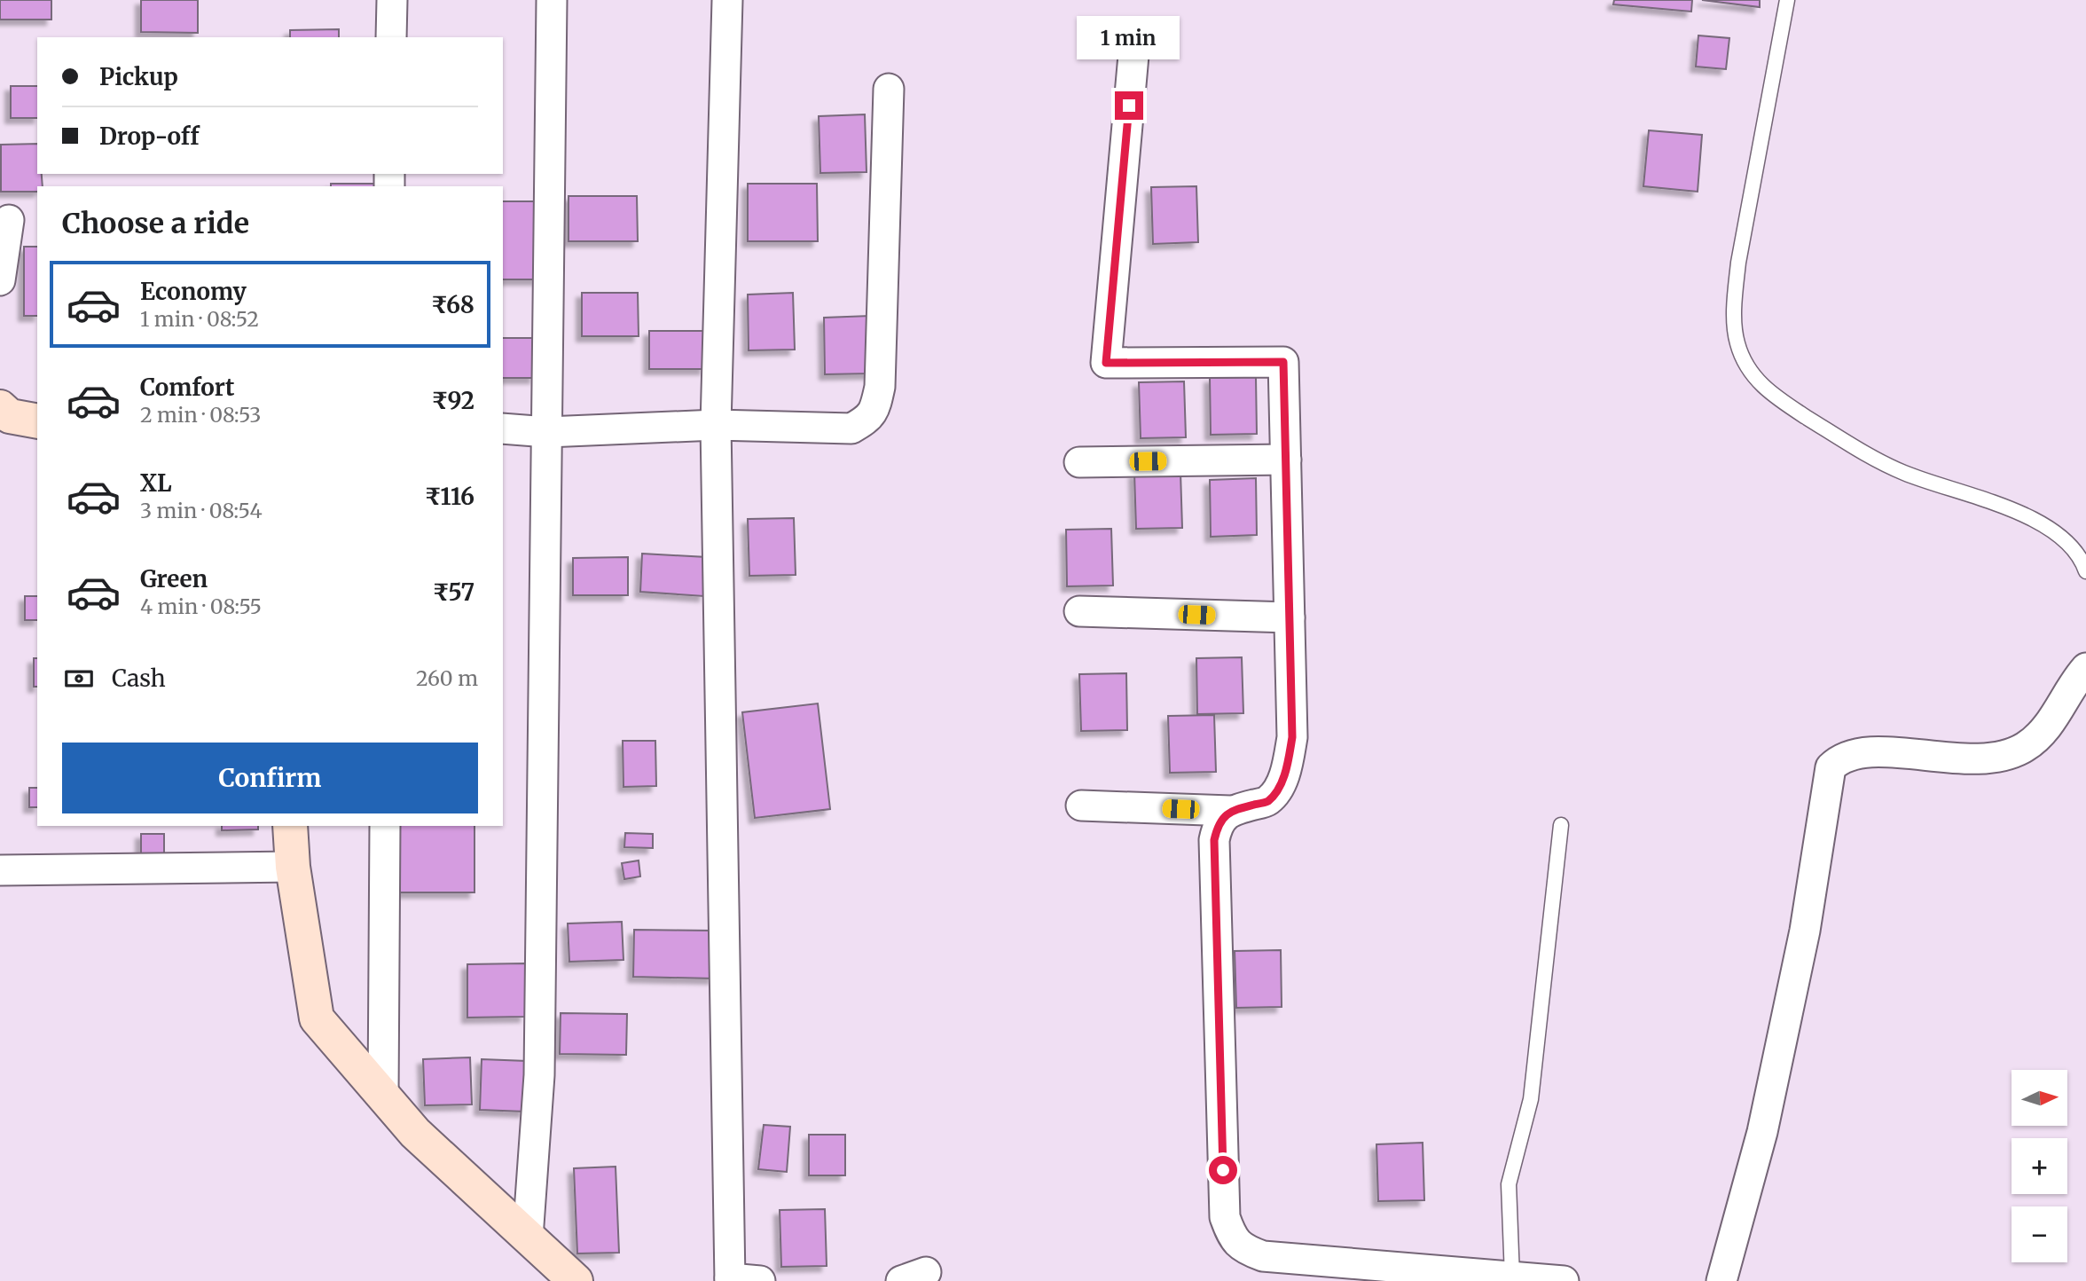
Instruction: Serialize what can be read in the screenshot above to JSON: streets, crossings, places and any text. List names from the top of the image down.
{
  "north": "right",
  "page": {
    "bubble": "1 min",
    "banner": ["Pickup", "Drop-off"],
    "heading": "Choose a ride",
    "list": [
      {
        "name": "Economy",
        "note": "1 min · 08:52",
        "value": "₹68"
      },
      {
        "name": "Comfort",
        "note": "2 min · 08:53",
        "value": "₹92"
      },
      {
        "name": "XL",
        "note": "3 min · 08:54",
        "value": "₹116"
      },
      {
        "name": "Green",
        "note": "4 min · 08:55",
        "value": "₹57"
      }
    ],
    "pay": ["Cash", "260 m"],
    "buttons": "Confirm",
    "map_buttons": ["+", "−"]
  }
}
